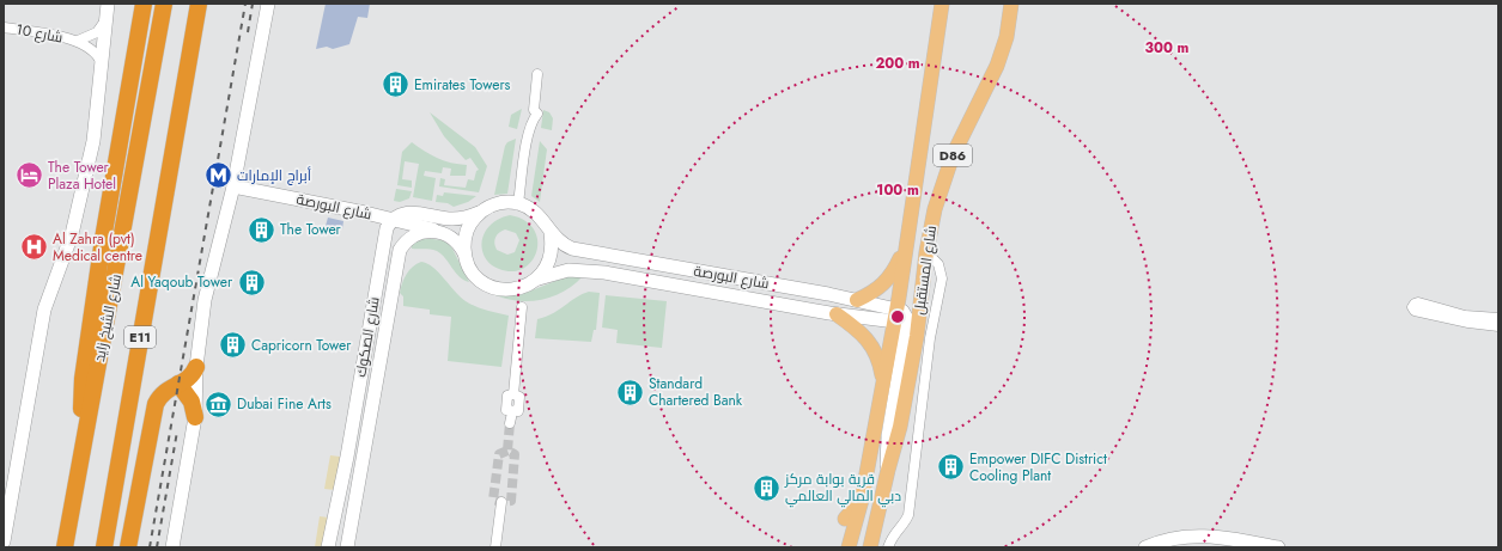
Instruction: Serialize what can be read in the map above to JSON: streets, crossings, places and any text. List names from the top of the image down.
{
  "streets": {
    "highway": ["شارع الشيخ زايد", "E11"],
    "main road": ["D86", "شارع المستقبل"],
    "street": ["شارع 10", "شارع البورصة", "شارع الصكوك"]
  },
  "crossings": [
    ["شارع البورصة", "شارع المستقبل"],
    ["شارع البورصة", "شارع الصكوك"]
  ],
  "places": {
    "building": [
      "Emirates Towers",
      "The Tower",
      "Al Yaqoub Tower",
      "Capricorn Tower",
      "Standard Chartered Bank",
      "Empower DIFC District Cooling Plant",
      "قرية بوابة مركز دبي المالي العالمي"
    ],
    "hotel": ["The Tower Plaza Hotel"],
    "metro station": ["أبراج الإمارات"],
    "hospital": ["Al Zahra (pvt) Medical centre"],
    "museum": ["Dubai Fine Arts"]
  },
  "rings": ["300 m", "200 m", "100 m"]
}
